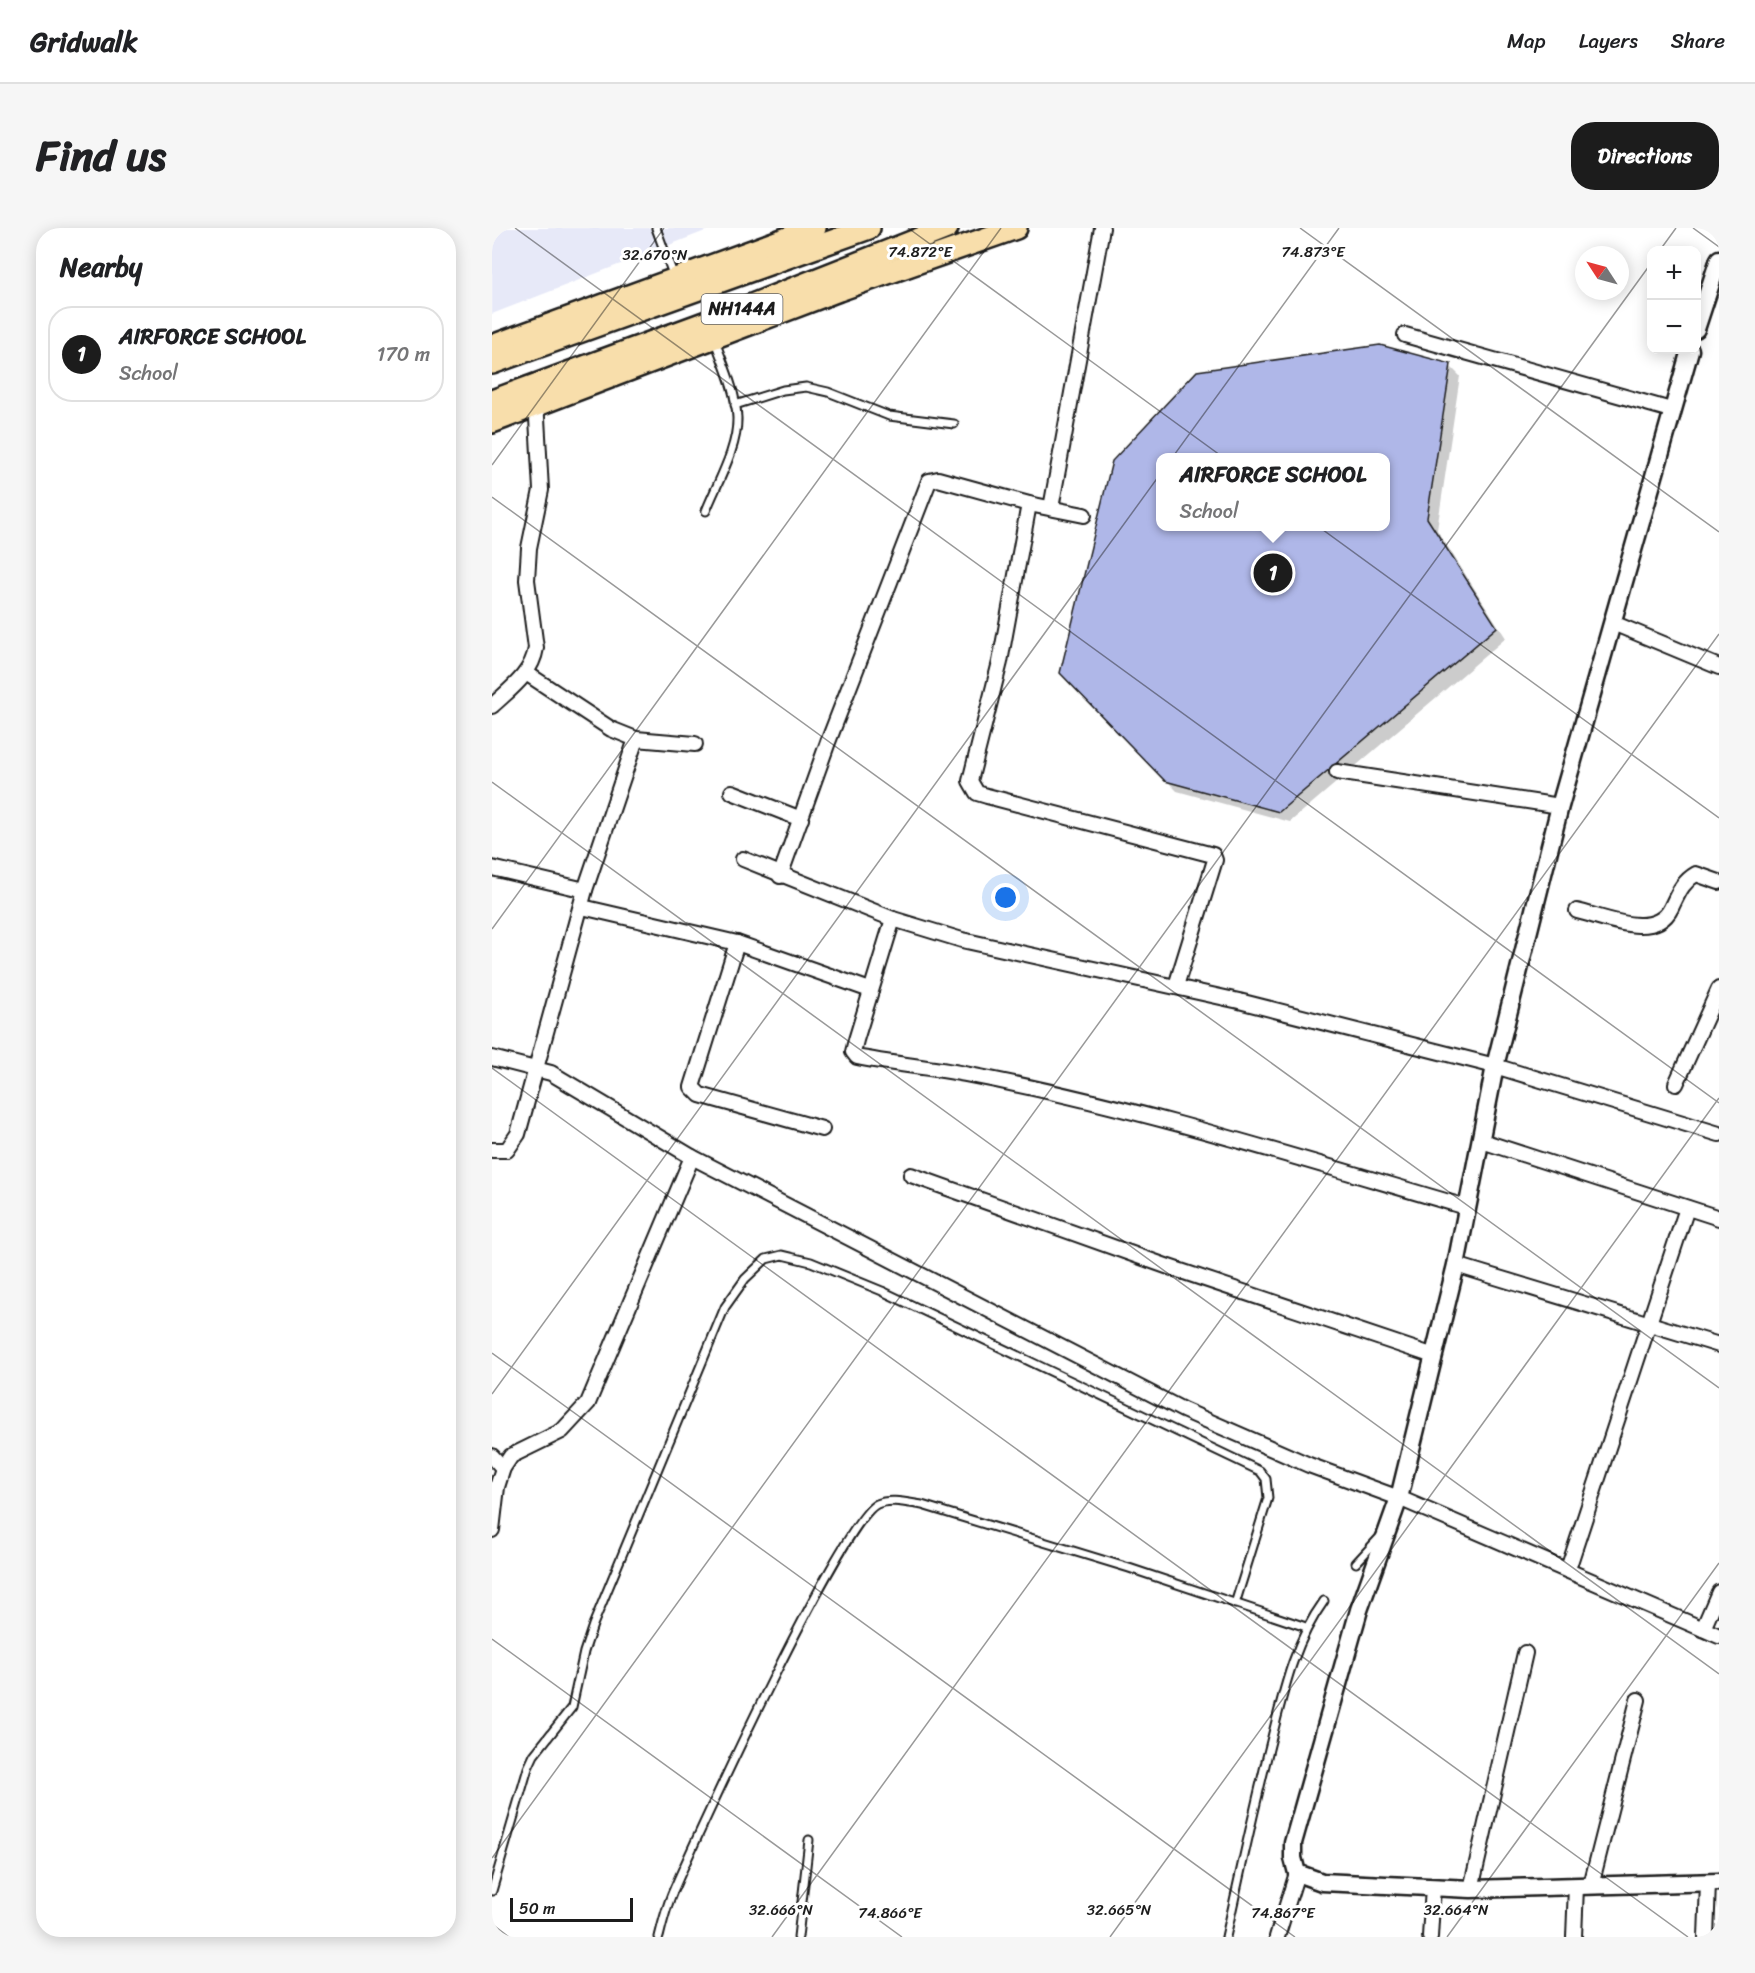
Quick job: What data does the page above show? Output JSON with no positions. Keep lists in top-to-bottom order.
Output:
{
  "streets": {
    "highway": ["NH144A"]
  },
  "scale_bar": "50 m",
  "north": "top left",
  "page": {
    "header": "Gridwalk",
    "nav": ["Map", "Layers", "Share"],
    "title": "Find us",
    "buttons": "Directions",
    "heading": "Nearby",
    "map_buttons": ["+", "−"],
    "list": [
      {
        "mark": "1",
        "name": "AIRFORCE SCHOOL",
        "note": "School",
        "value": "170 m"
      }
    ],
    "popup": ["AIRFORCE SCHOOL", "School"],
    "pins": "1",
    "scale": "50 m"
  },
  "coordinates": [
    "74.872°E",
    "74.873°E",
    "32.670°N",
    "32.666°N",
    "32.665°N",
    "32.664°N",
    "74.866°E",
    "74.867°E"
  ]
}
